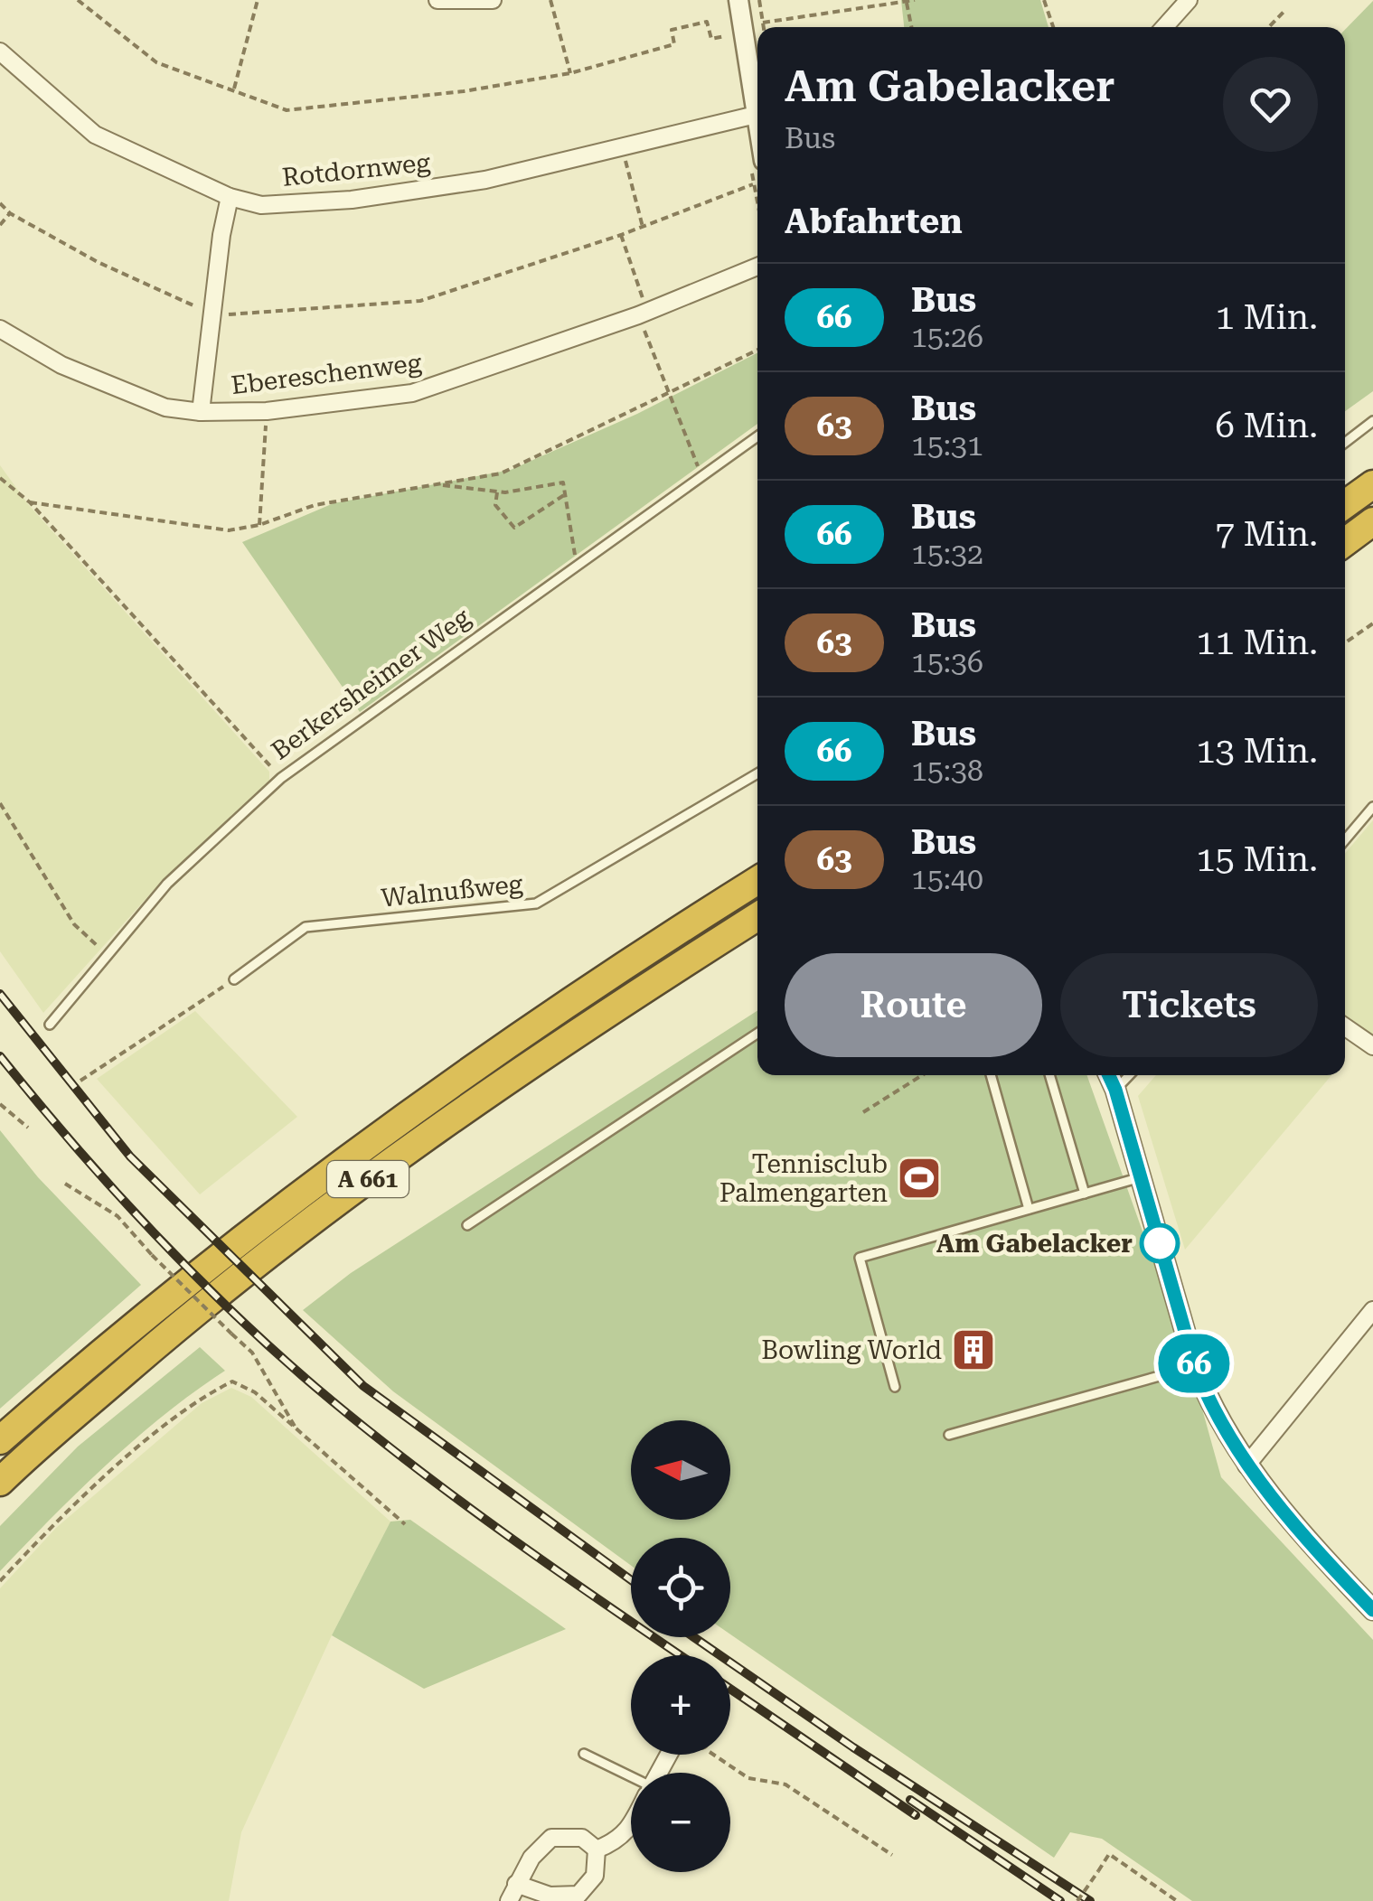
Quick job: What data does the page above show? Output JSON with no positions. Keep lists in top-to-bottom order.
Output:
{
  "streets": {
    "highway": ["A 661"],
    "street": ["Rotdornweg", "Ebereschenweg"],
    "lane": ["Berkersheimer Weg", "Walnußweg"]
  },
  "places": {
    "sports": ["Tennisclub Palmengarten"],
    "other": ["Am Gabelacker"],
    "building": ["Bowling World"]
  },
  "lines": ["bus line 66"],
  "north": "left",
  "page": {
    "on_map": "66",
    "heading": [
      ["Am Gabelacker", "Bus"],
      "Abfahrten"
    ],
    "list": [
      {
        "mark": "66",
        "name": "Bus",
        "note": "15:26",
        "value": "1 Min."
      },
      {
        "mark": "63",
        "name": "Bus",
        "note": "15:31",
        "value": "6 Min."
      },
      {
        "mark": "66",
        "name": "Bus",
        "note": "15:32",
        "value": "7 Min."
      },
      {
        "mark": "63",
        "name": "Bus",
        "note": "15:36",
        "value": "11 Min."
      },
      {
        "mark": "66",
        "name": "Bus",
        "note": "15:38",
        "value": "13 Min."
      },
      {
        "mark": "63",
        "name": "Bus",
        "note": "15:40",
        "value": "15 Min."
      }
    ],
    "buttons": ["Route", "Tickets"],
    "map_buttons": ["+", "−"]
  }
}
